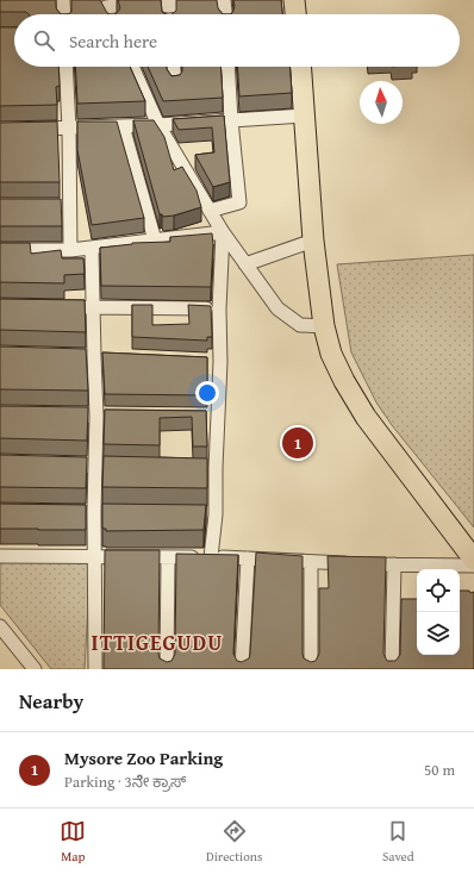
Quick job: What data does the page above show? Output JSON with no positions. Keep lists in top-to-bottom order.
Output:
{
  "districts": ["ITTIGEGUDU"],
  "north": "top",
  "page": {
    "search": "Search here",
    "pins": "1",
    "heading": "Nearby",
    "list": [
      {
        "mark": "1",
        "name": "Mysore Zoo Parking",
        "note": "Parking · 3ನೆೇ ಕ್ರಾಸ್",
        "value": "50 m"
      }
    ],
    "nav": ["Map", "Directions", "Saved"]
  }
}
